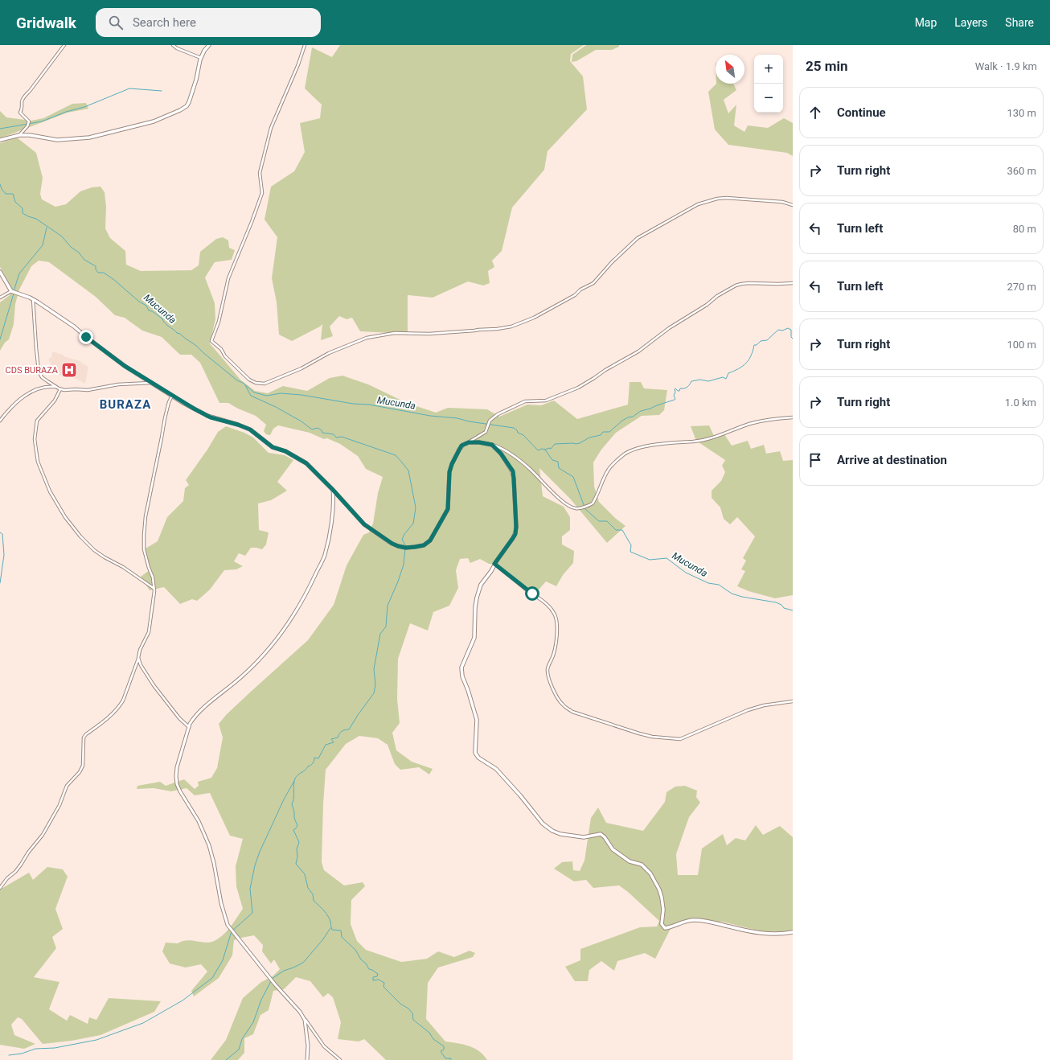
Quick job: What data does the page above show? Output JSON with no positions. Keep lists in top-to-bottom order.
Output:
{
  "districts": ["BURAZA"],
  "water": ["Mucunda"],
  "places": {
    "hospital": ["CDS BURAZA"]
  },
  "north": "top left",
  "page": {
    "header": "Gridwalk",
    "search": "Search here",
    "nav": ["Map", "Layers", "Share"],
    "heading": ["25 min", "Walk · 1.9 km"],
    "map_buttons": ["+", "−"],
    "list": [
      ["Continue", "130 m"],
      ["Turn right", "360 m"],
      ["Turn left", "80 m"],
      ["Turn left", "270 m"],
      ["Turn right", "100 m"],
      ["Turn right", "1.0 km"],
      "Arrive at destination"
    ]
  }
}
